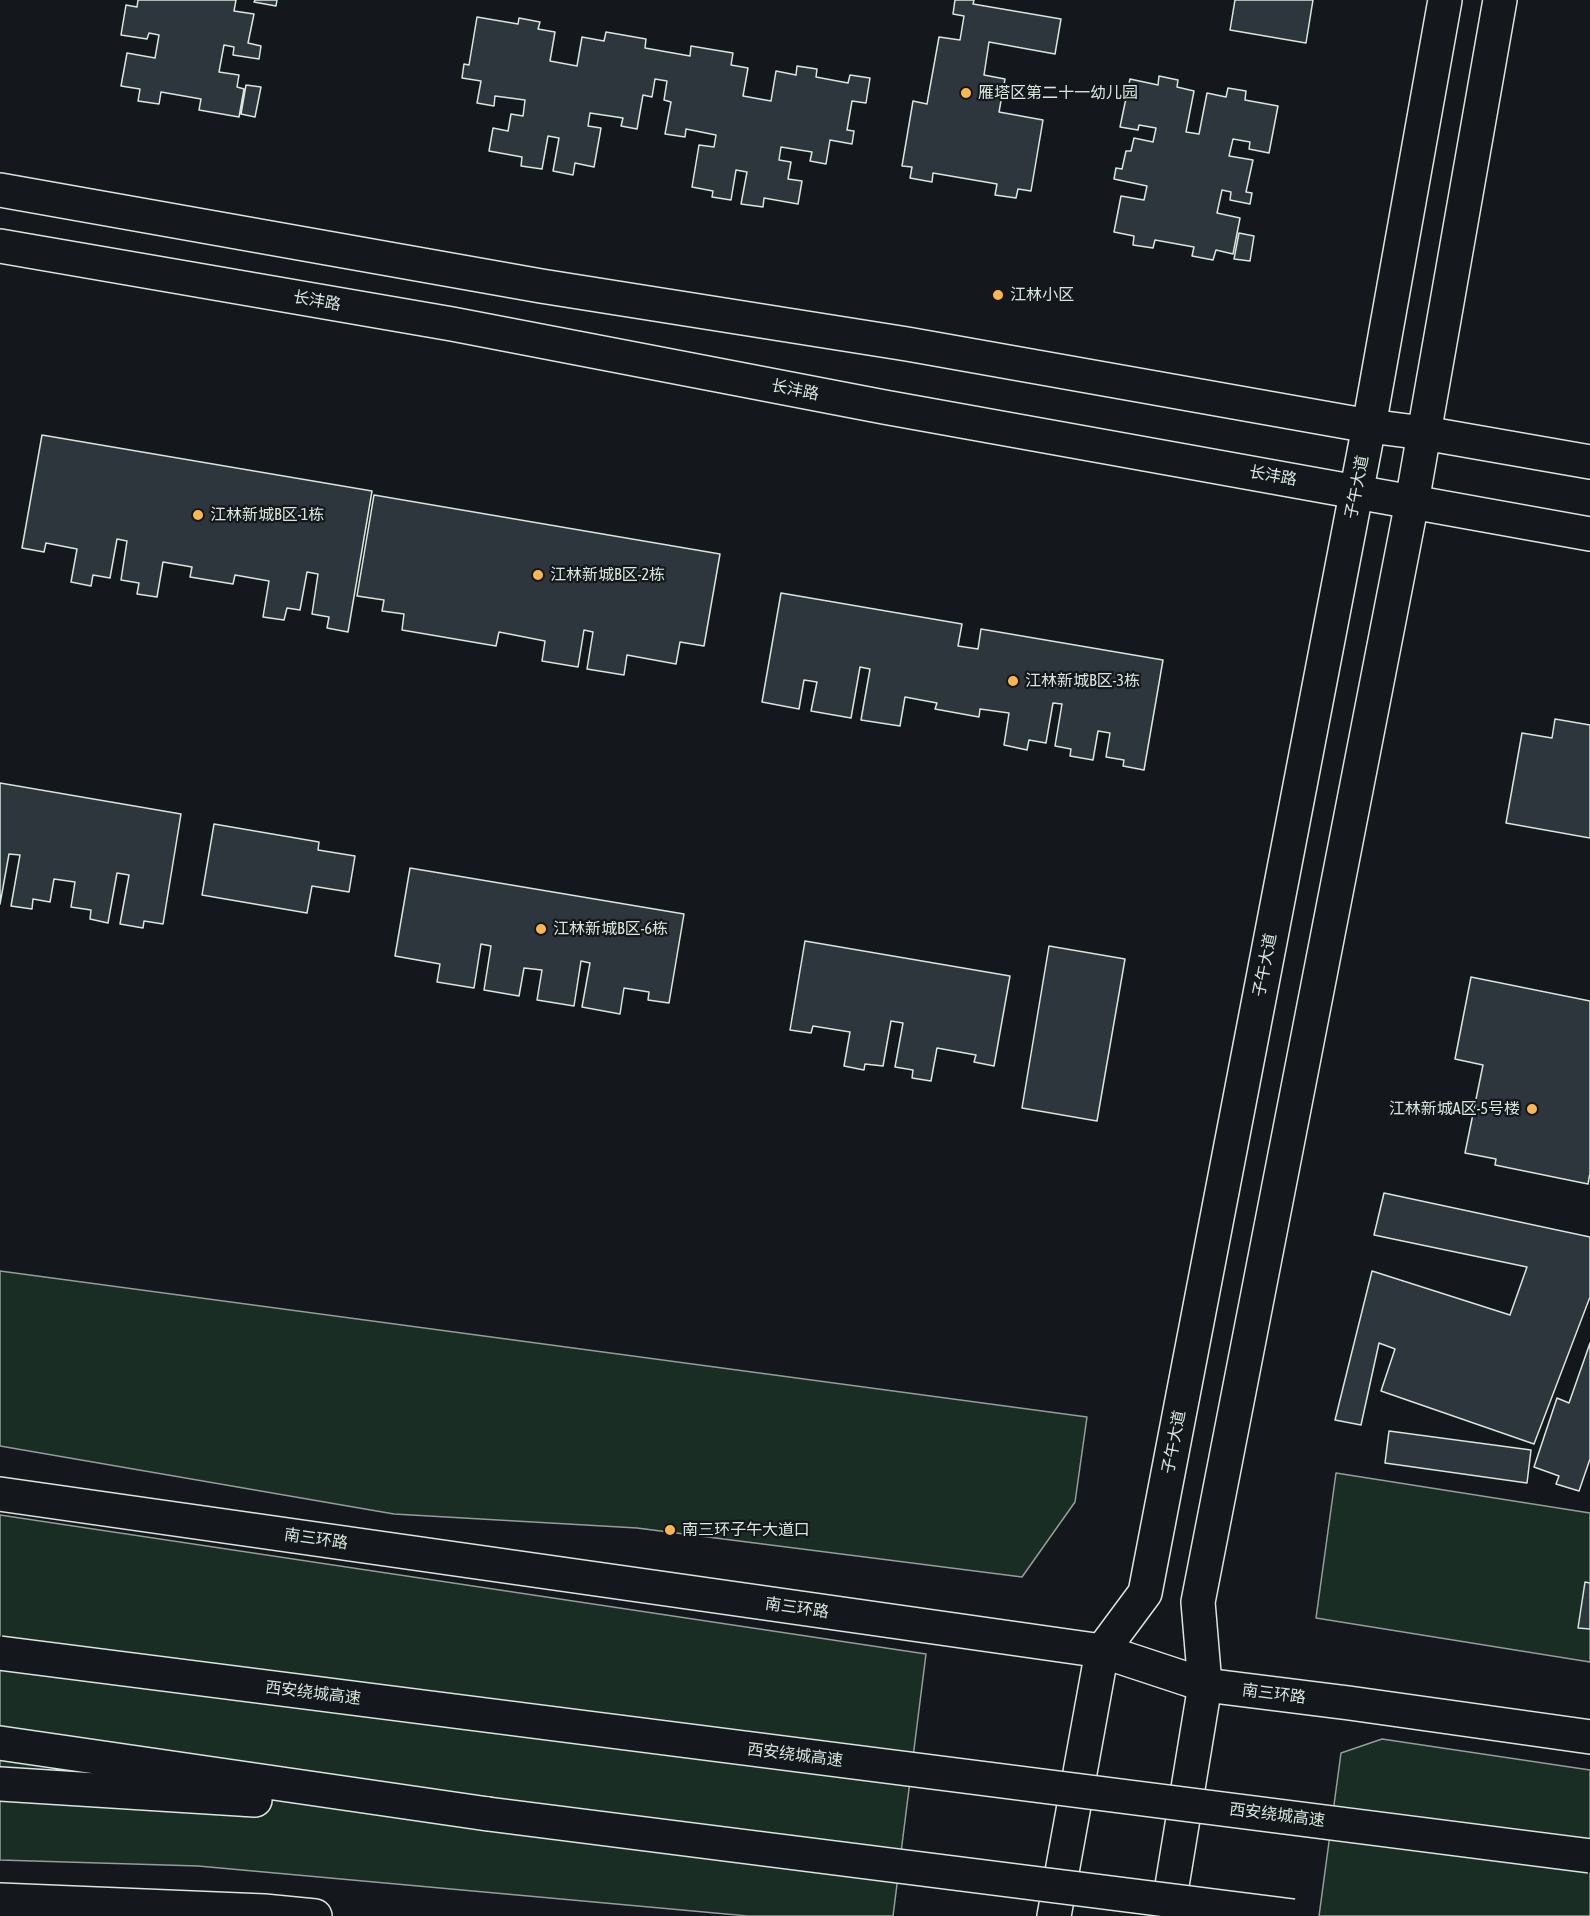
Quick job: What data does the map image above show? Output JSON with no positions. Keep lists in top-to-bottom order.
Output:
{
  "streets": {
    "main road": [
      "长沣路",
      "子午大道",
      "南三环路",
      "西安绕城高速"
    ]
  },
  "crossings": [
    ["长沣路", "子午大道"],
    ["子午大道", "南三环路"]
  ],
  "places": [
    "雁塔区第二十一幼儿园",
    "江林小区",
    "江林新城B区-1栋",
    "江林新城B区-2栋",
    "江林新城B区-3栋",
    "江林新城B区-6栋",
    "江林新城A区-5号楼",
    "南三环子午大道口"
  ]
}
